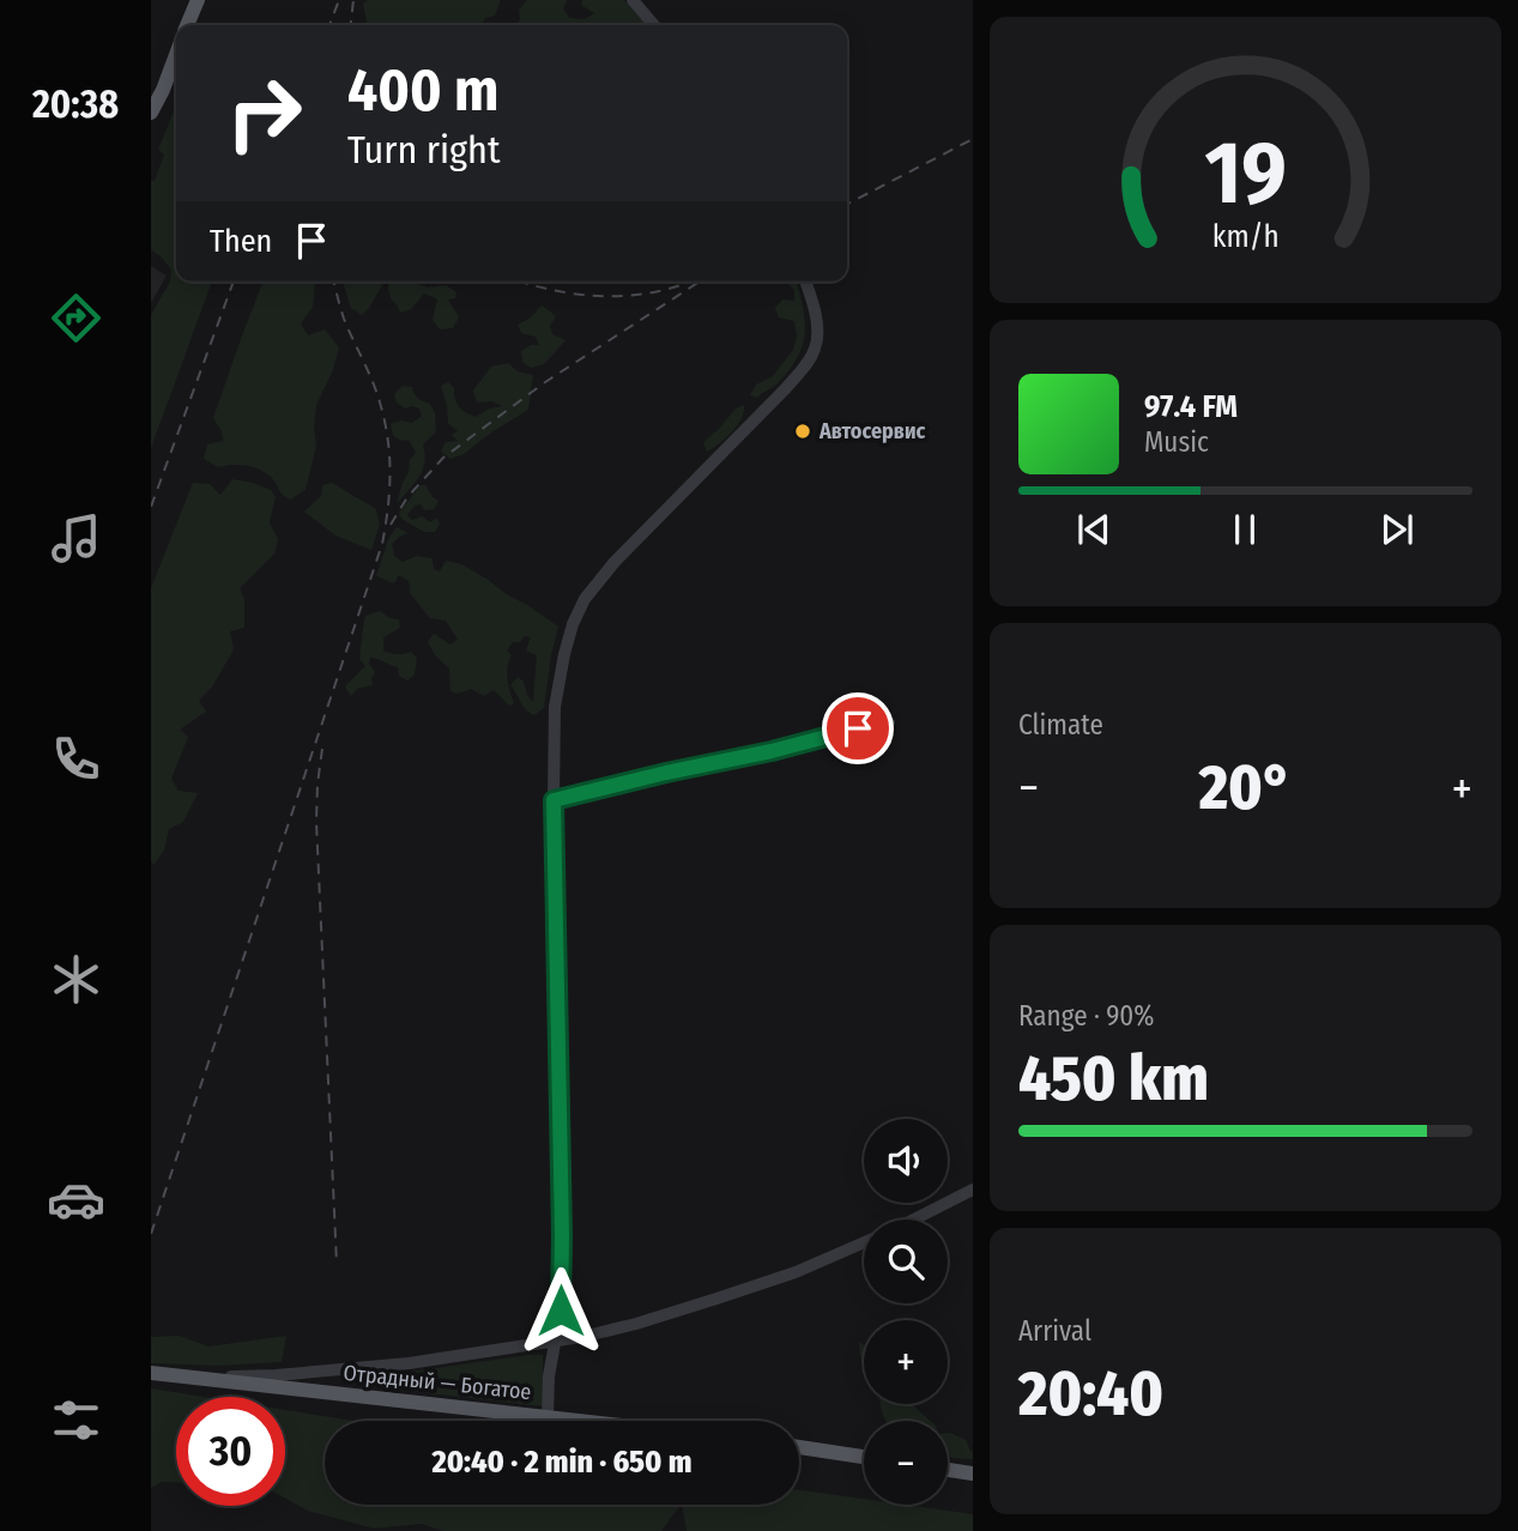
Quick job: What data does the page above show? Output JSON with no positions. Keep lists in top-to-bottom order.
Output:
{
  "streets": {
    "main road": ["Отрадный — Богатое"]
  },
  "places": ["Автосервис"],
  "page": {
    "tabs": "20:38",
    "turn": ["400 m", "Turn right"],
    "then": "Then",
    "song": ["97.4 FM", "Music"],
    "tile": [
      "Climate",
      ["Range · 90%", "450 km"],
      ["Arrival", "20:40"]
    ],
    "heat": ["−", "20°", "+"],
    "map_buttons": ["+", "−"],
    "limit": "30",
    "trip": "20:40 · 2 min · 650 m",
    "gauge": ["19", "km/h"]
  }
}
